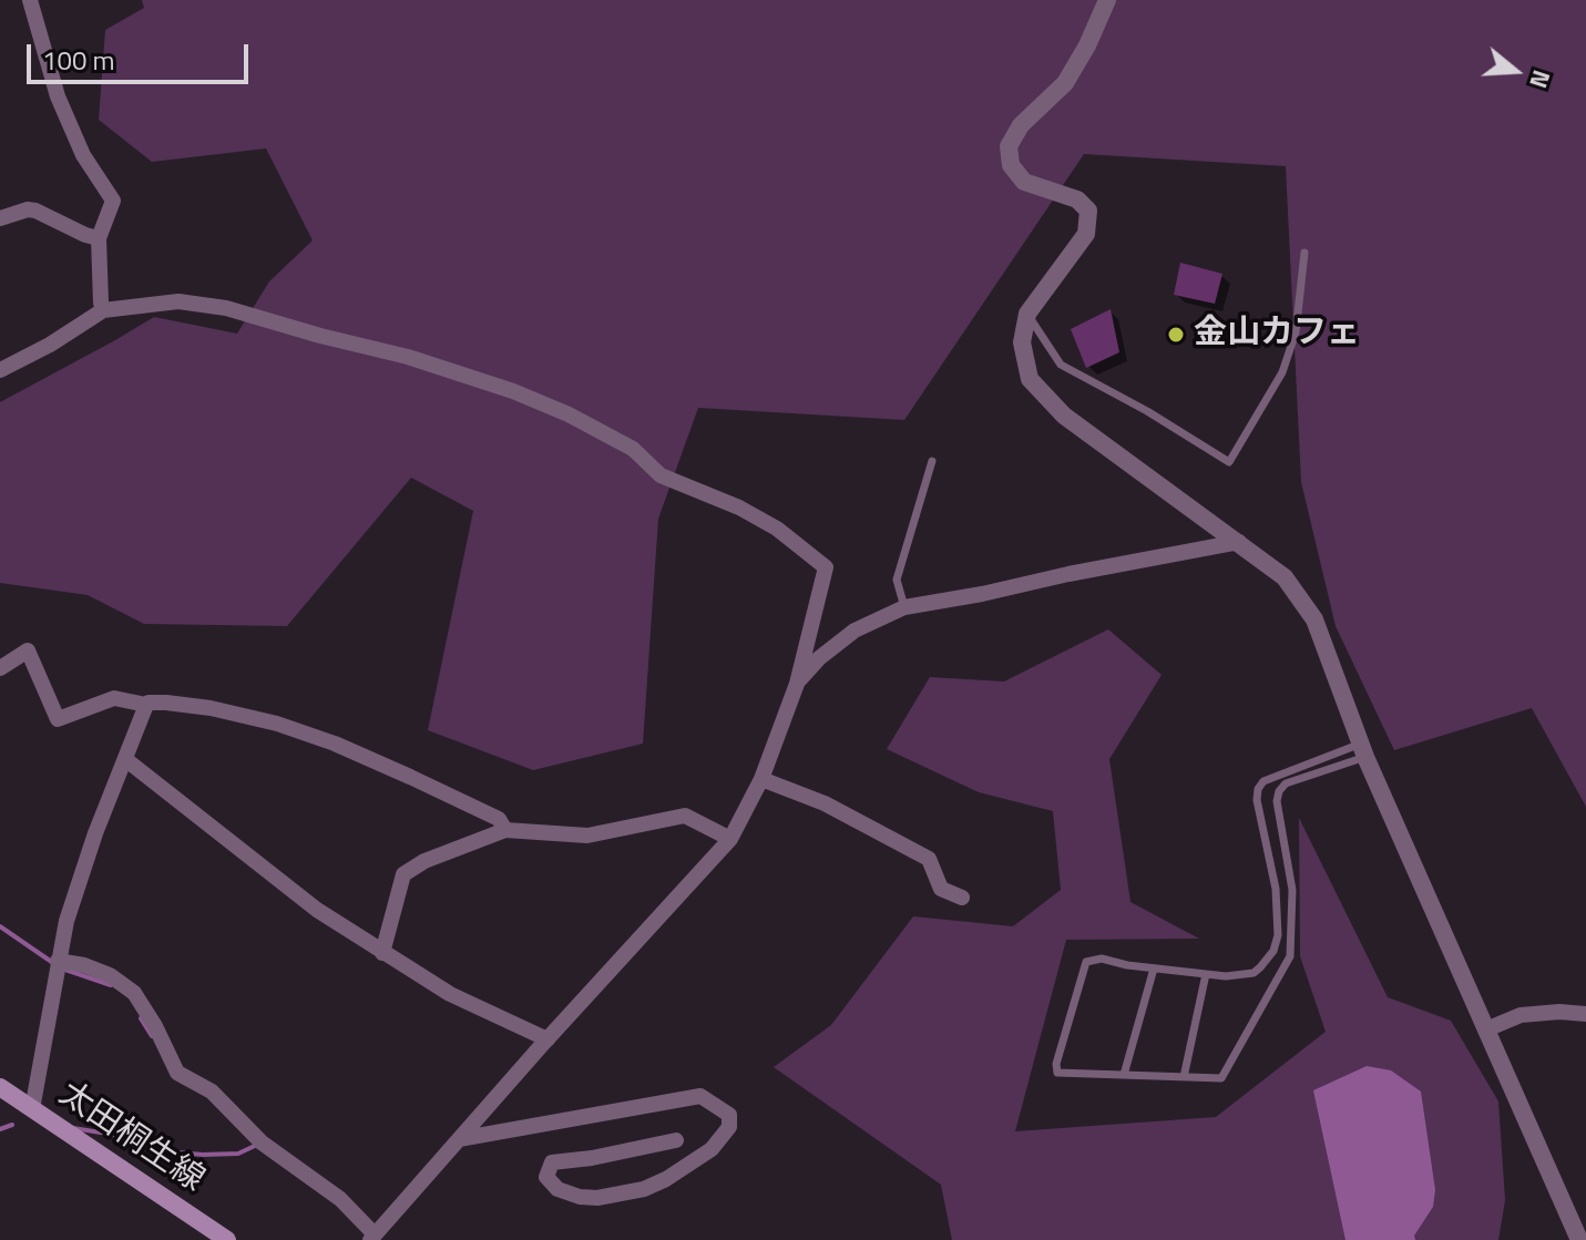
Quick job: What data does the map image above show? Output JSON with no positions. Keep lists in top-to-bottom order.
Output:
{
  "streets": {
    "main road": ["太田桐生線"]
  },
  "places": ["金山カフェ"],
  "scale_bar": "100 m",
  "north": "right"
}
